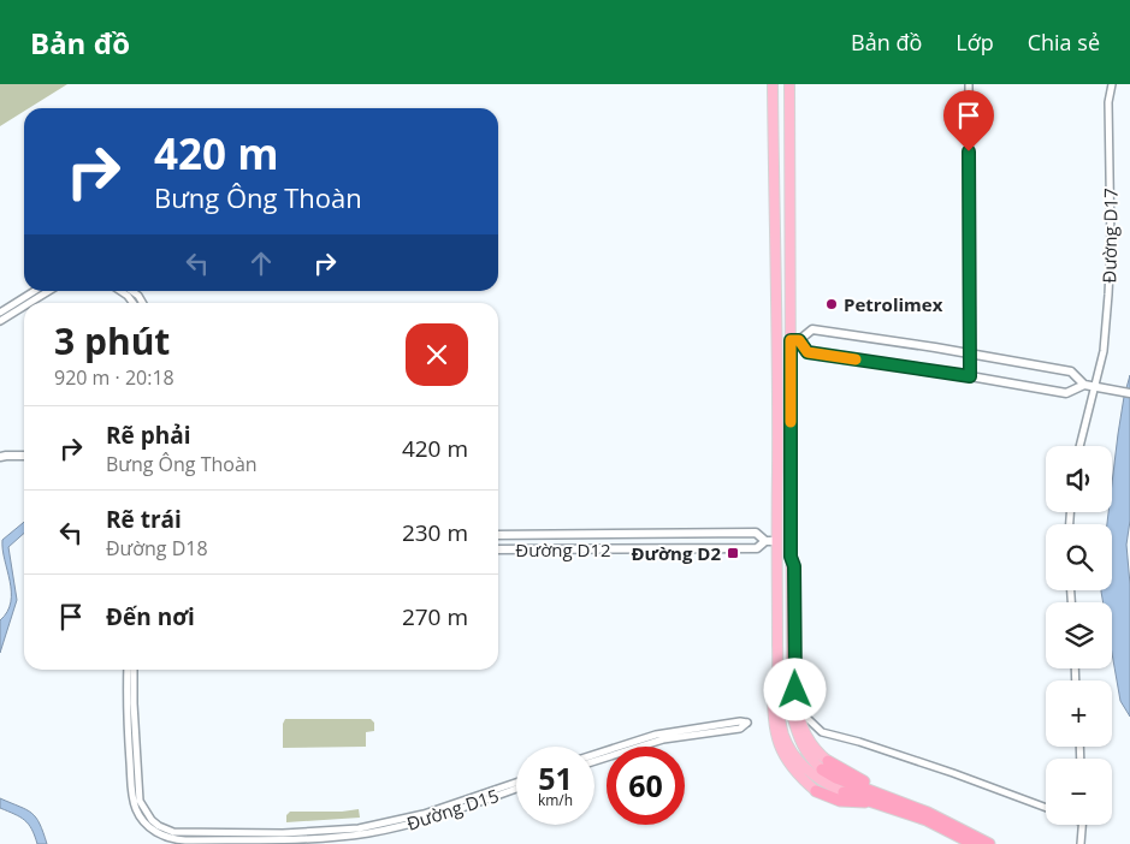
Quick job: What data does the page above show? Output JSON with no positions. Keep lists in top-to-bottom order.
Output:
{
  "streets": {
    "street": ["Đường D17", "Đường D12", "Đường D15"]
  },
  "places": {
    "other": ["Petrolimex"],
    "transit": ["Đường D2"]
  },
  "page": {
    "header": "Bản đồ",
    "nav": ["Bản đồ", "Lớp", "Chia sẻ"],
    "turn": ["420 m", "Bưng Ông Thoàn"],
    "heading": ["3 phút", "920 m · 20:18"],
    "list": [
      {
        "name": "Rẽ phải",
        "note": "Bưng Ông Thoàn",
        "value": "420 m"
      },
      {
        "name": "Rẽ trái",
        "note": "Đường D18",
        "value": "230 m"
      },
      {
        "name": "Đến nơi",
        "value": "270 m"
      }
    ],
    "map_buttons": ["+", "−"],
    "speed": "51 km/h",
    "limit": "60"
  }
}
